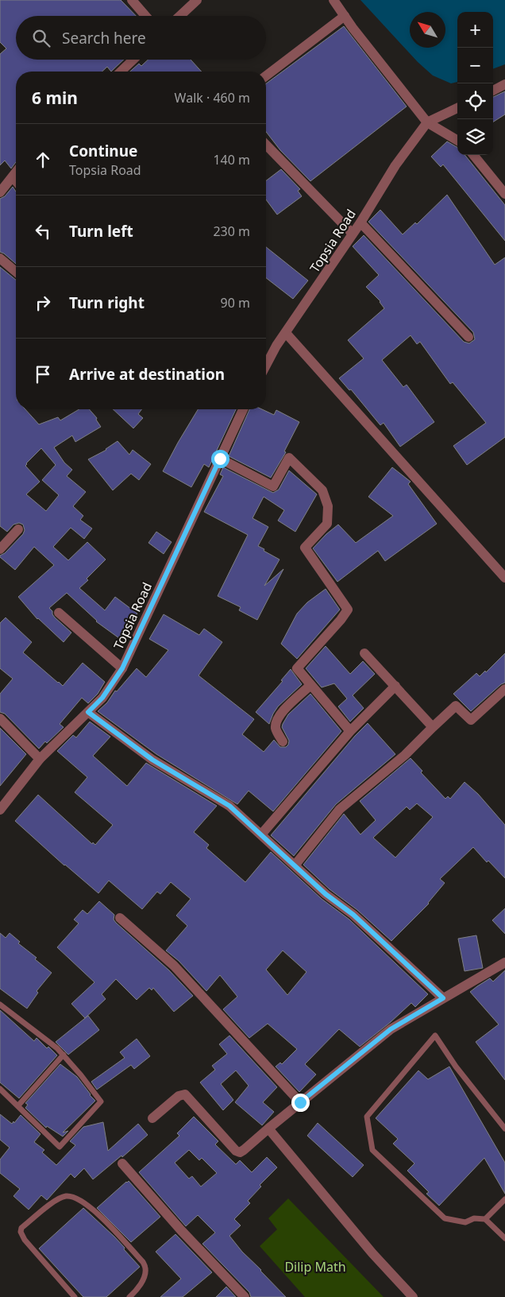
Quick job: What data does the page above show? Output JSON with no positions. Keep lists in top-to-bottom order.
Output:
{
  "streets": {
    "street": ["Topsia Road"]
  },
  "parks": ["Dilip Math"],
  "north": "top left",
  "page": {
    "map_buttons": ["+", "−"],
    "search": "Search here",
    "heading": ["6 min", "Walk · 460 m"],
    "list": [
      ["Continue", "Topsia Road", "140 m"],
      ["Turn left", "230 m"],
      ["Turn right", "90 m"],
      "Arrive at destination"
    ]
  }
}
